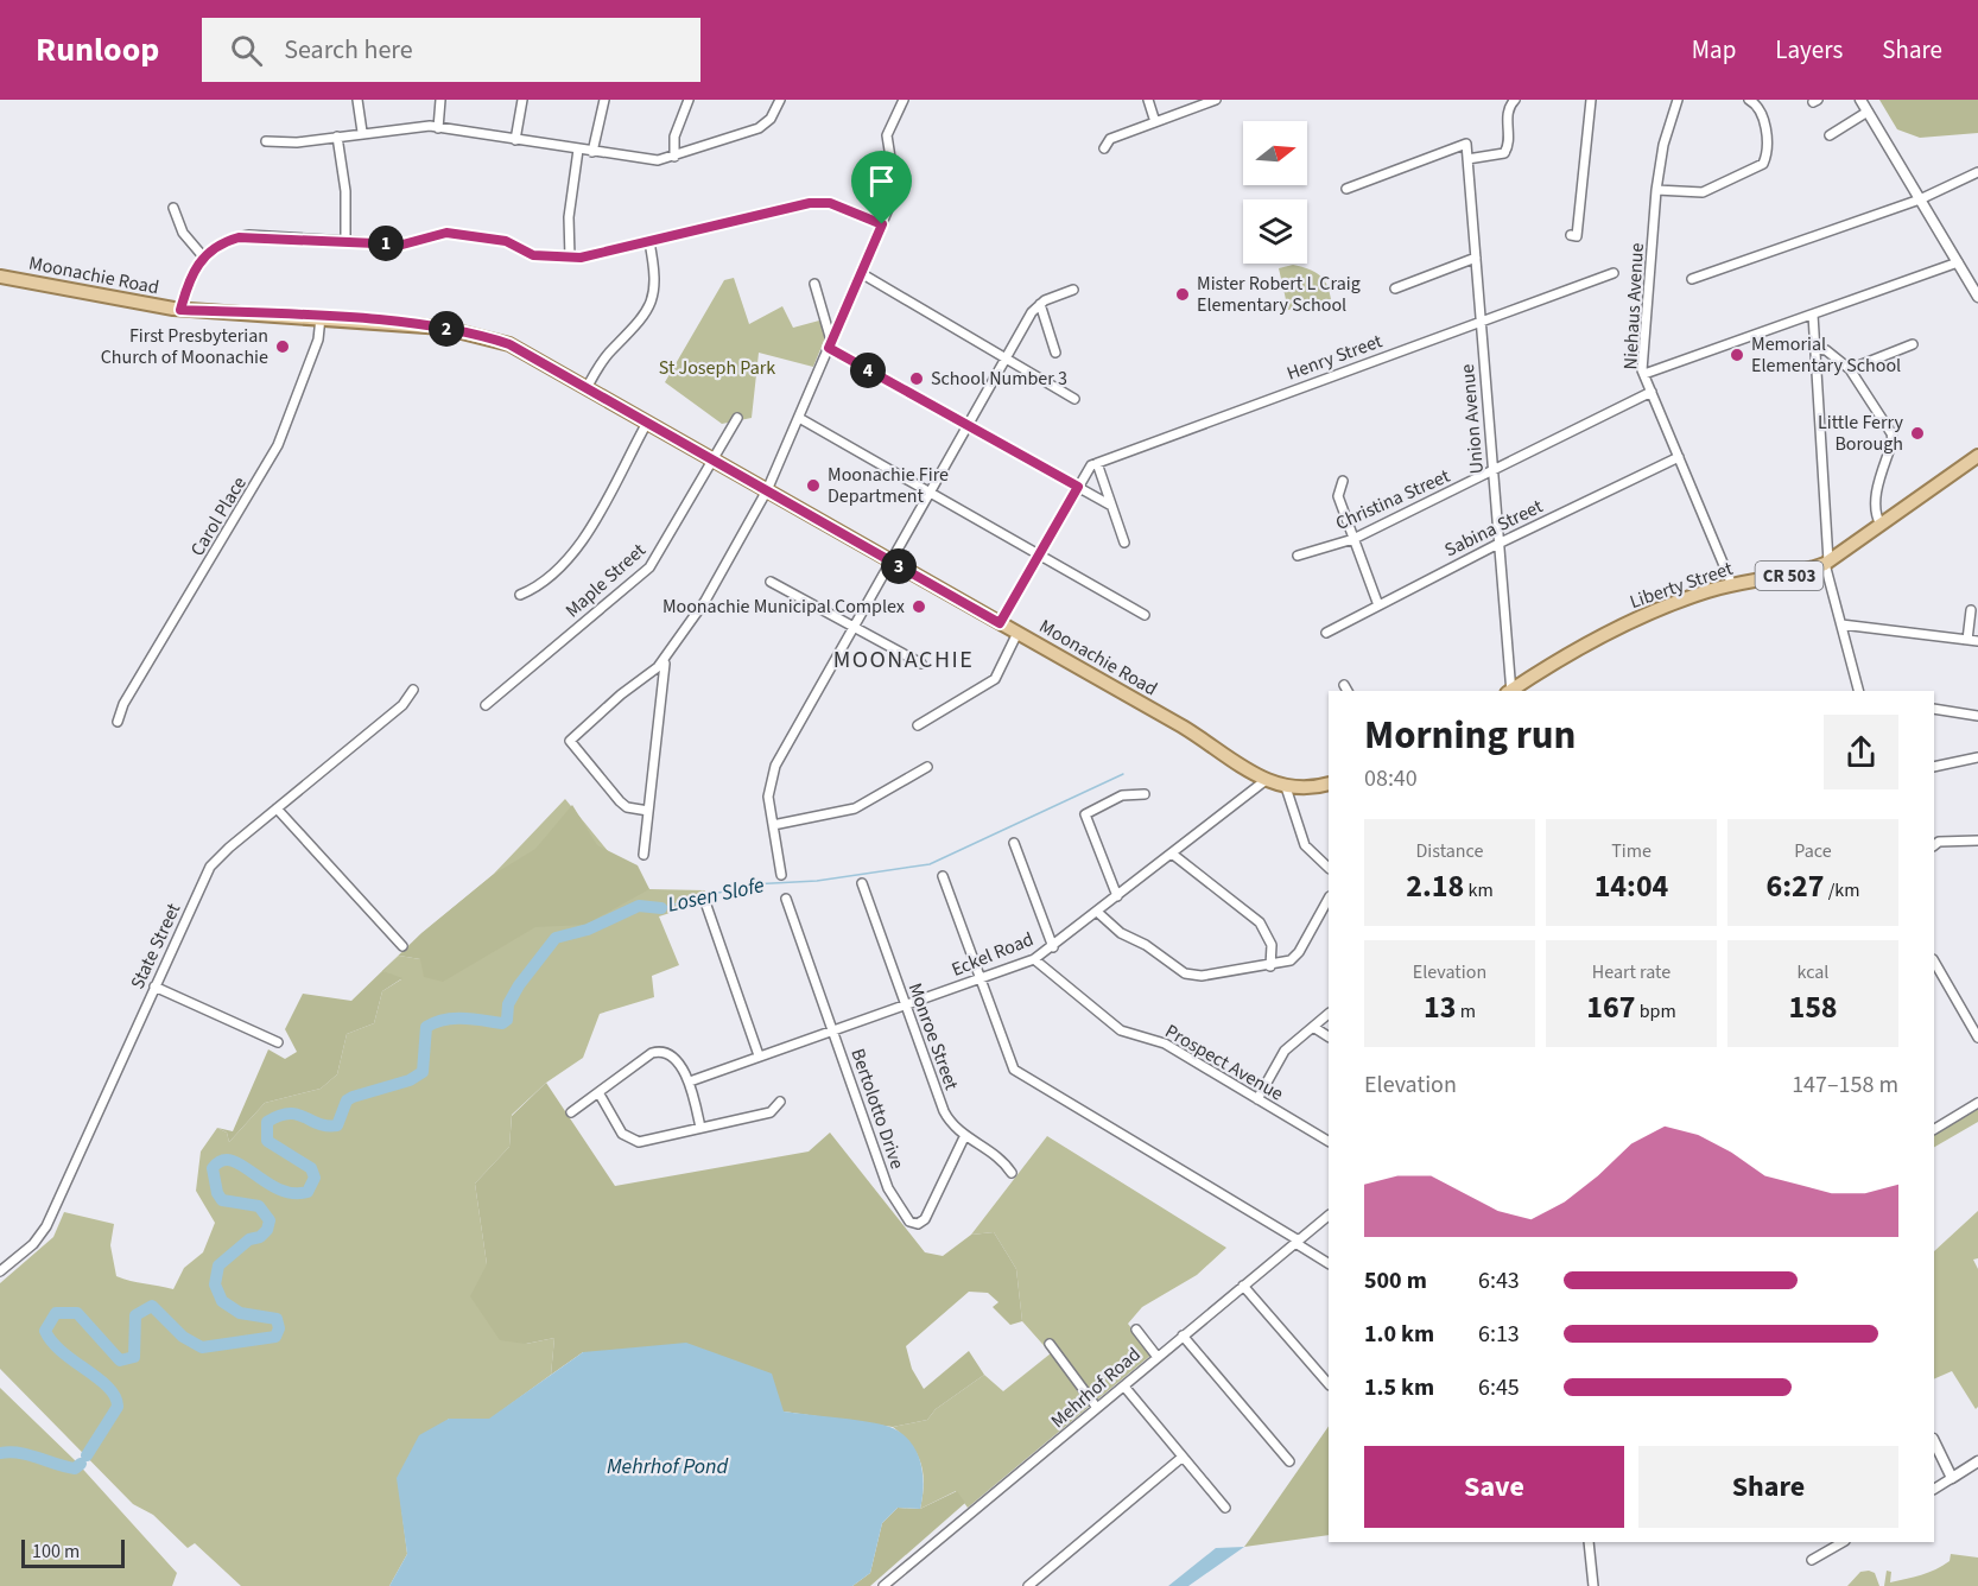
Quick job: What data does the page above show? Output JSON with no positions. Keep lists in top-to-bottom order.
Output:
{
  "streets": {
    "main road": ["Moonachie Road", "CR 503", "Liberty Street"],
    "street": [
      "Niehaus Avenue",
      "Henry Street",
      "Union Avenue",
      "Christina Street",
      "Carol Place",
      "Sabina Street",
      "Maple Street",
      "State Street",
      "Eckel Road",
      "Monroe Street",
      "Prospect Avenue",
      "Bertolotto Drive",
      "Mehrhof Road"
    ]
  },
  "crossings": [
    ["Moonachie Road", "Carol Place"],
    ["Moonachie Road", "Maple Street"],
    ["Moonachie Road", "Eckel Road"],
    ["Niehaus Avenue", "Christina Street"],
    ["Niehaus Avenue", "Sabina Street"],
    ["Niehaus Avenue", "Liberty Street"],
    ["Henry Street", "Union Avenue"],
    ["Union Avenue", "Christina Street"],
    ["Union Avenue", "Sabina Street"],
    ["Eckel Road", "Monroe Street"],
    ["Eckel Road", "Prospect Avenue"],
    ["Eckel Road", "Bertolotto Drive"],
    ["Monroe Street", "Bertolotto Drive"]
  ],
  "districts": ["MOONACHIE"],
  "water": ["Losen Slofe", "Mehrhof Pond"],
  "parks": ["St Joseph Park"],
  "places": [
    "Mister Robert L Craig Elementary School",
    "First Presbyterian Church of Moonachie",
    "Memorial Elementary School",
    "School Number 3",
    "Little Ferry Borough",
    "Moonachie Fire Department",
    "Moonachie Municipal Complex"
  ],
  "scale_bar": "100 m",
  "north": "right",
  "page": {
    "header": "Runloop",
    "search": "Search here",
    "nav": ["Map", "Layers", "Share"],
    "pins": [
      "1",
      "2",
      "4",
      "3"
    ],
    "heading": ["Morning run", "08:40"],
    "stats": [
      ["Distance", "2.18 km"],
      ["Time", "14:04"],
      ["Pace", "6:27 /km"],
      ["Elevation", "13 m"],
      ["Heart rate", "167 bpm"],
      ["kcal", "158"]
    ],
    "chart": ["Elevation", "147–158 m"],
    "list": [
      {
        "name": "500 m",
        "note": "6:43"
      },
      {
        "name": "1.0 km",
        "note": "6:13"
      },
      {
        "name": "1.5 km",
        "note": "6:45"
      }
    ],
    "buttons": ["Save", "Share"],
    "scale": "100 m"
  }
}
